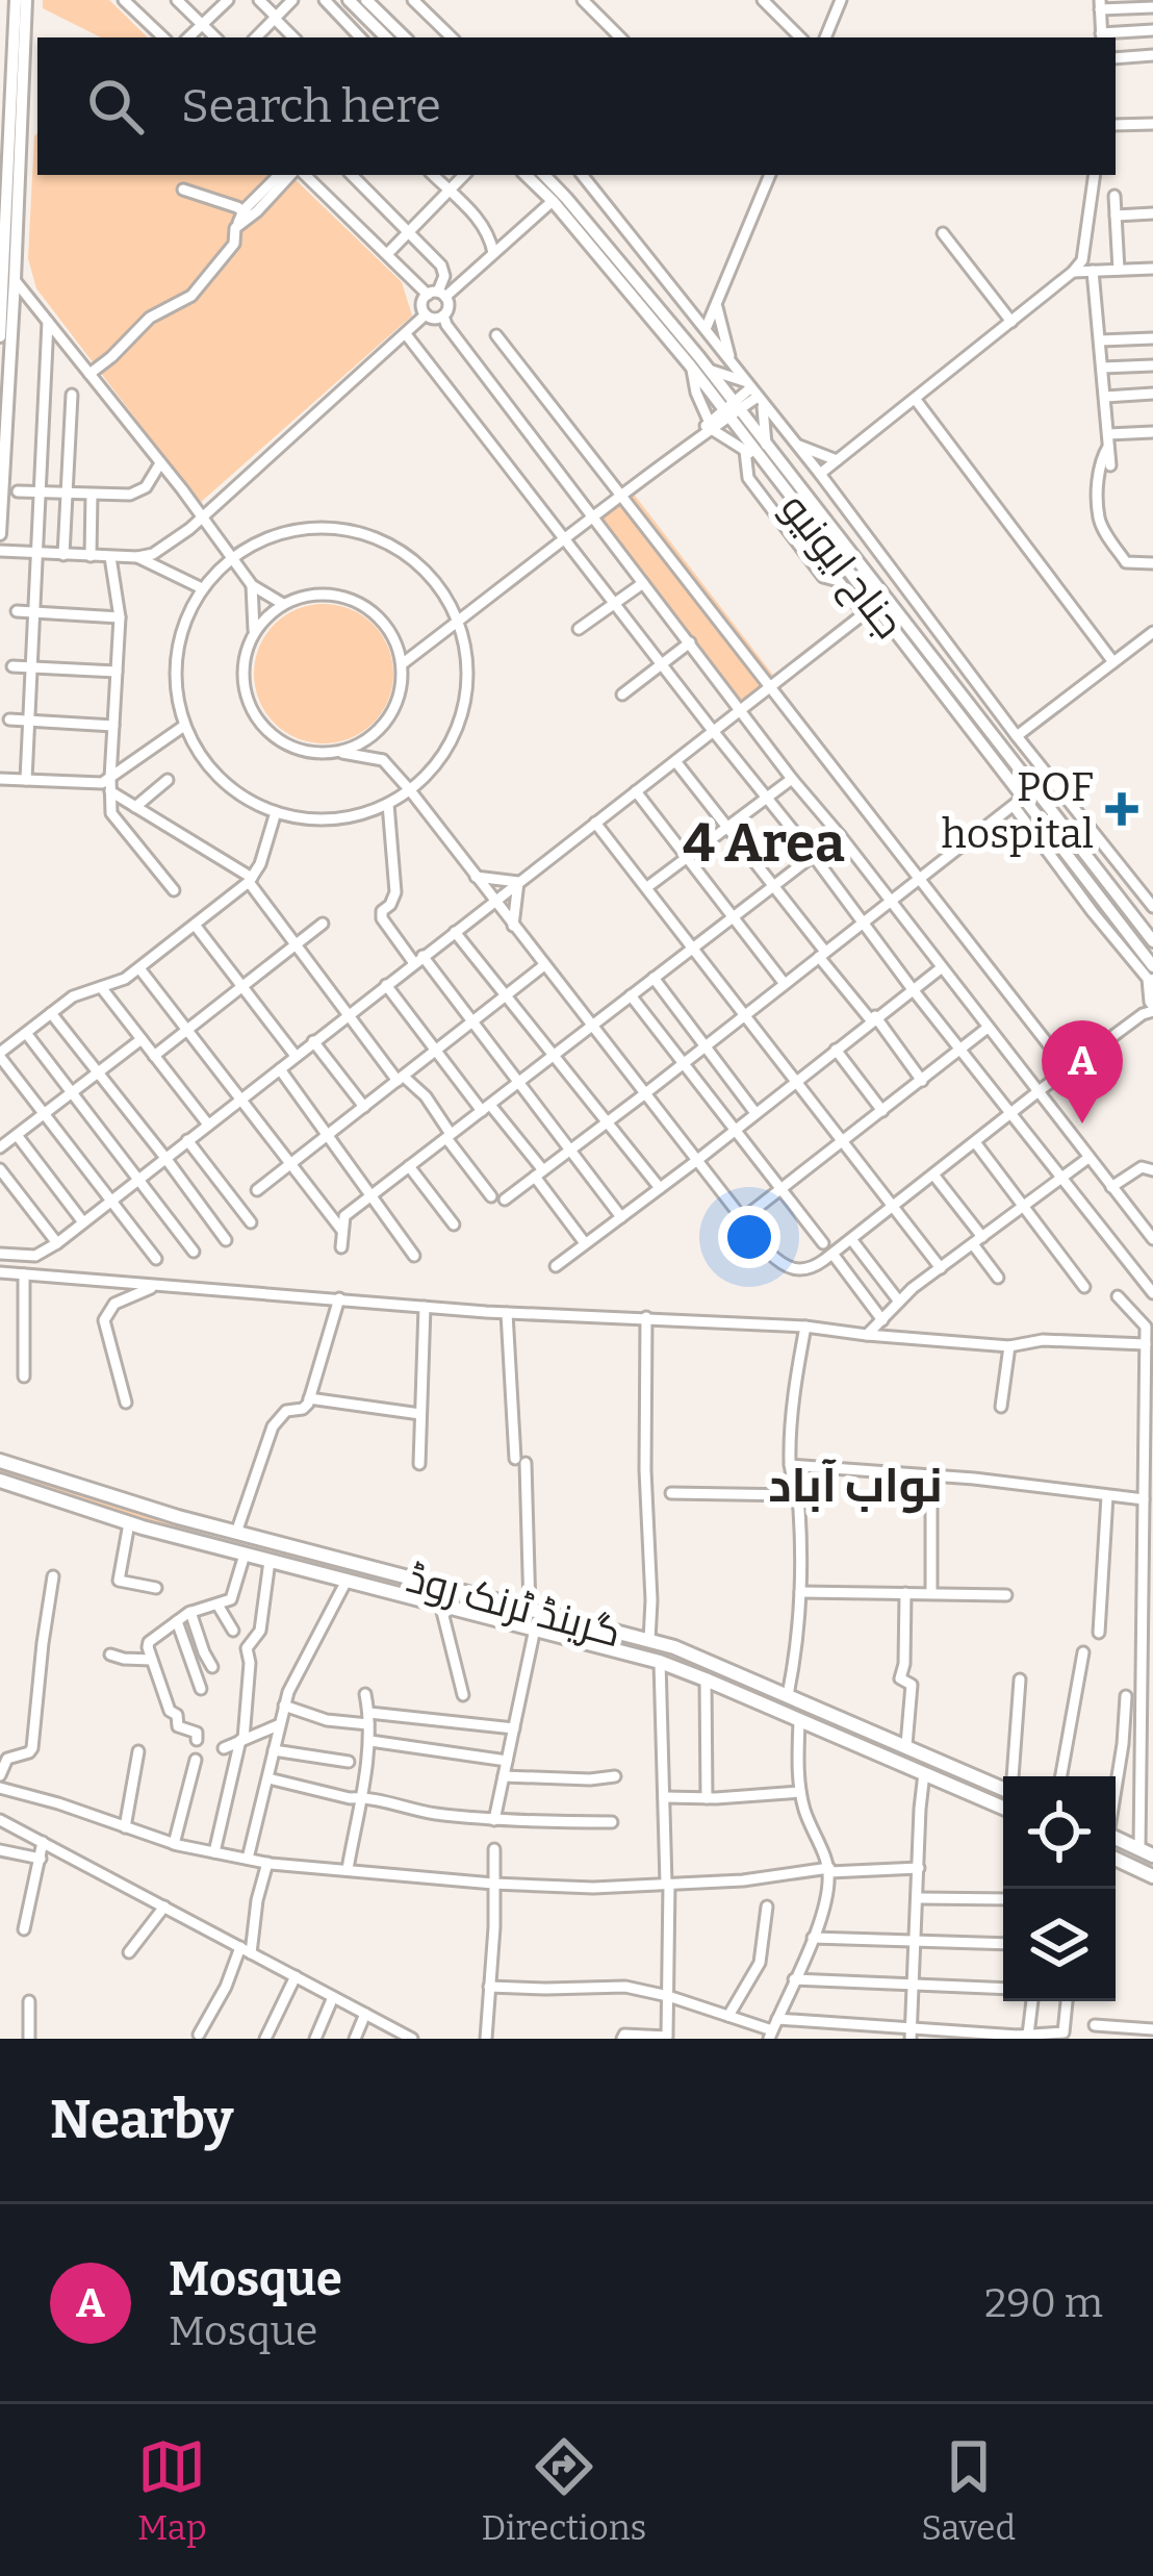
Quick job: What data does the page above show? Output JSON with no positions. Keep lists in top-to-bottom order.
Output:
{
  "streets": {
    "highway": ["گرینڈ ٹرنک روڈ"],
    "main road": ["جناح ایونیو"]
  },
  "districts": ["4 Area", "نواب آباد"],
  "places": {
    "health": ["POF hospital"]
  },
  "page": {
    "search": "Search here",
    "pins": "A",
    "heading": "Nearby",
    "list": [
      {
        "mark": "A",
        "name": "Mosque",
        "note": "Mosque",
        "value": "290 m"
      }
    ],
    "nav": ["Map", "Directions", "Saved"]
  }
}
